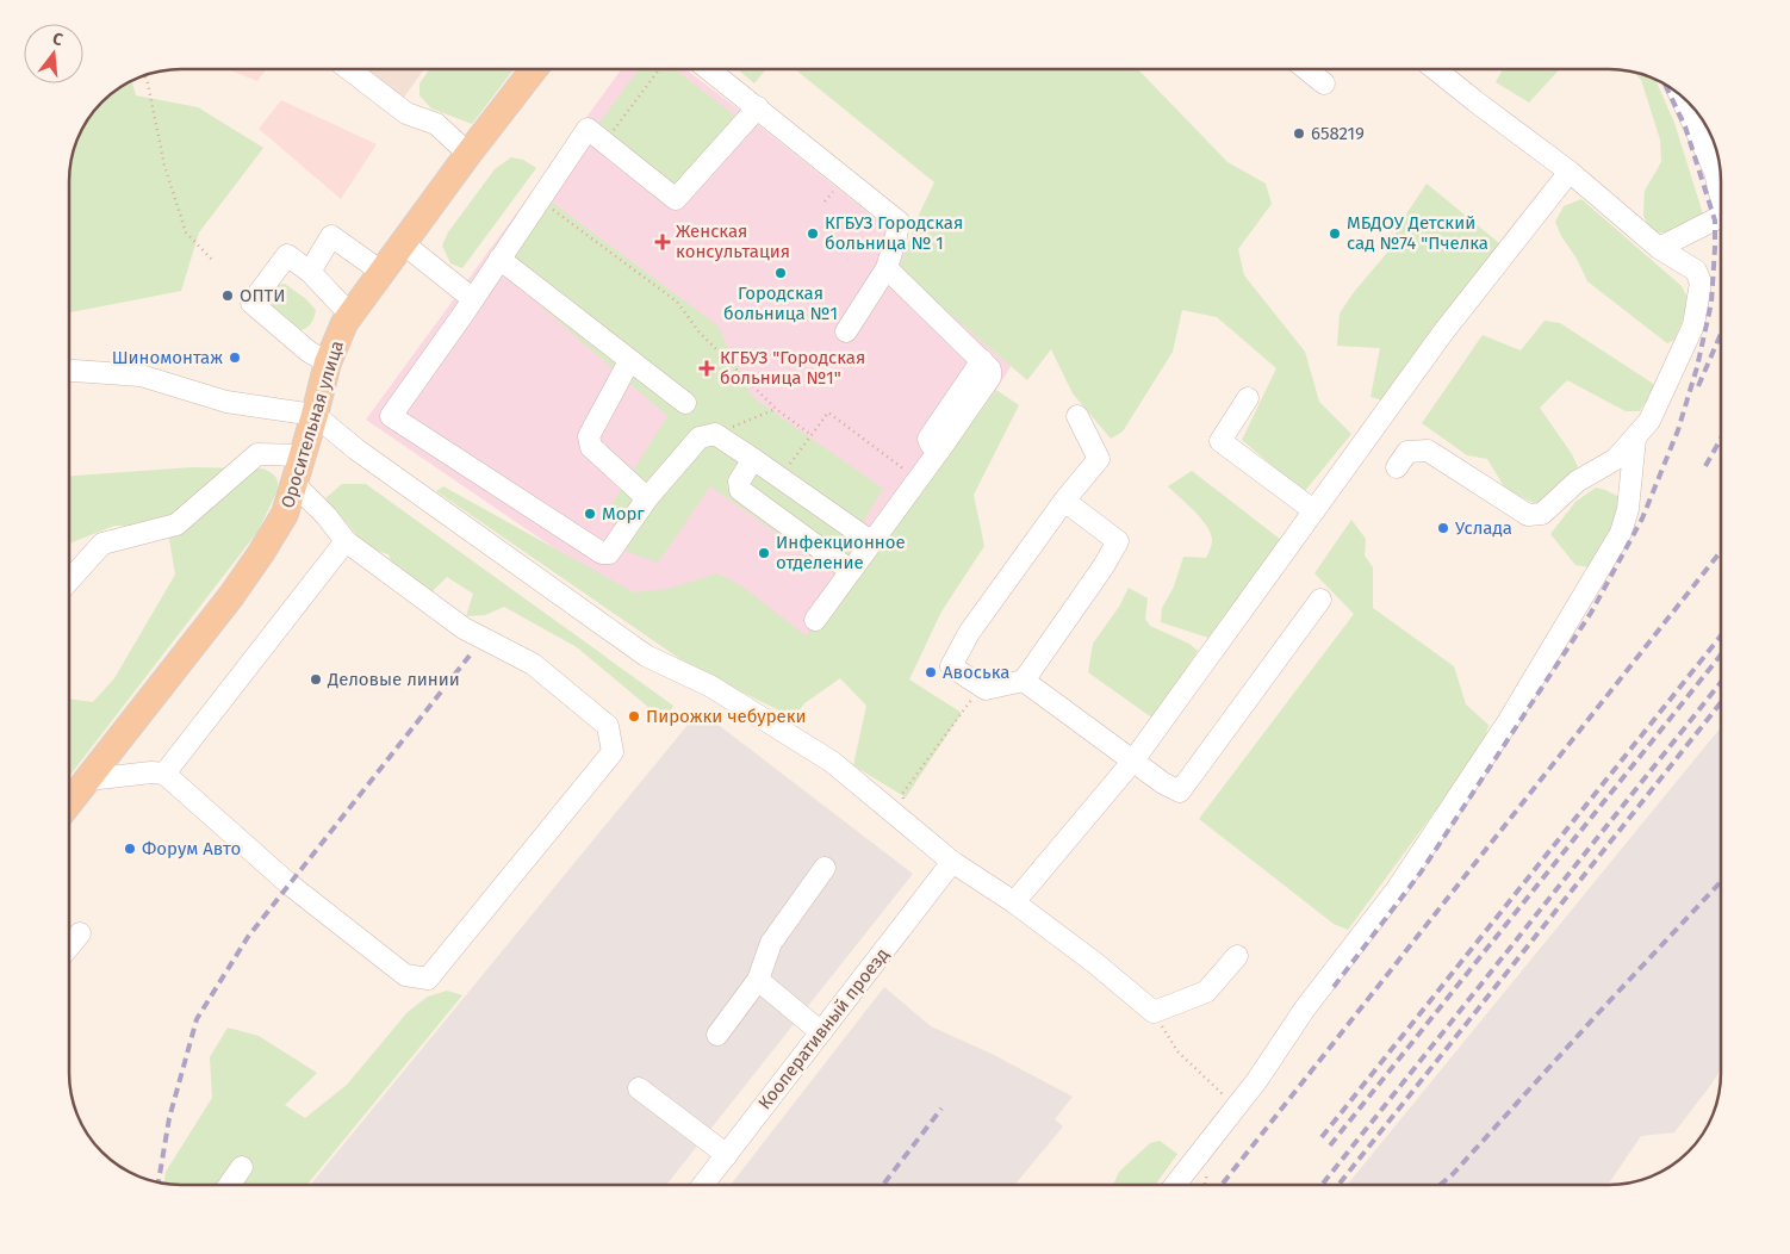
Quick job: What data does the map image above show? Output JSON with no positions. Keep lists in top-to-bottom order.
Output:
{
  "streets": {
    "main road": ["Оросительная улица"],
    "street": ["Кооперативный проезд"]
  },
  "places": {
    "other": [
      "658219",
      "КГБУЗ Городская больница № 1",
      "МБДОУ Детский сад №74 \"Пчелка",
      "Городская больница №1",
      "ОПТИ",
      "Шиномонтаж",
      "Морг",
      "Услада",
      "Инфекционное отделение",
      "Авоська",
      "Деловые линии",
      "Пирожки чебуреки",
      "Форум Авто"
    ],
    "health": ["Женская консультация", "КГБУЗ \"Городская больница №1\""]
  },
  "north": "top"
}
